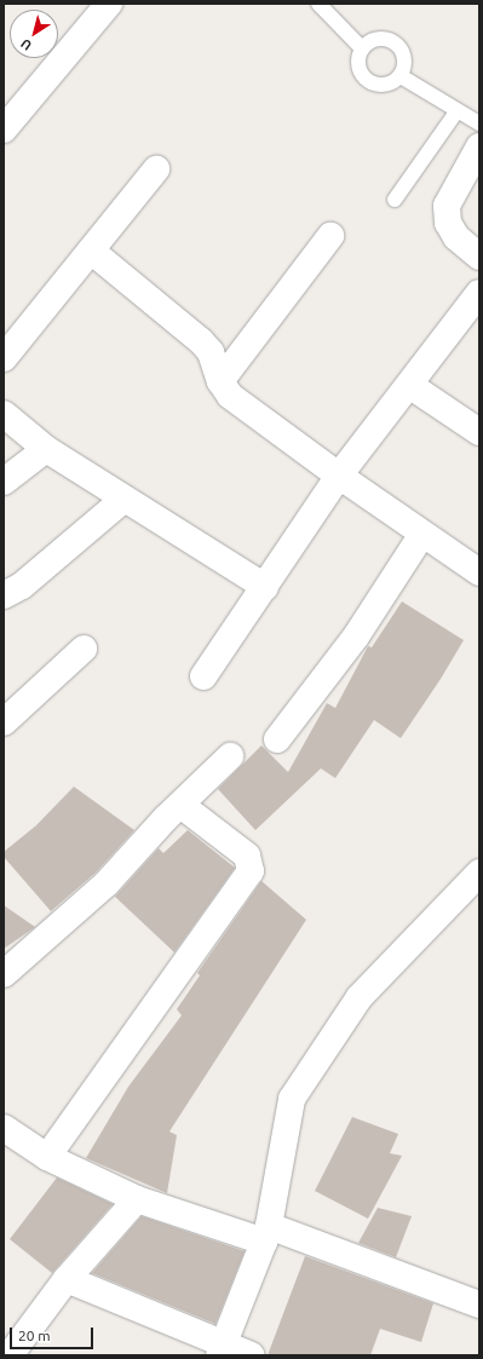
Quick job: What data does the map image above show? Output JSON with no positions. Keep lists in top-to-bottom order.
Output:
{
  "scale_bar": "20 m",
  "north": "bottom left"
}
